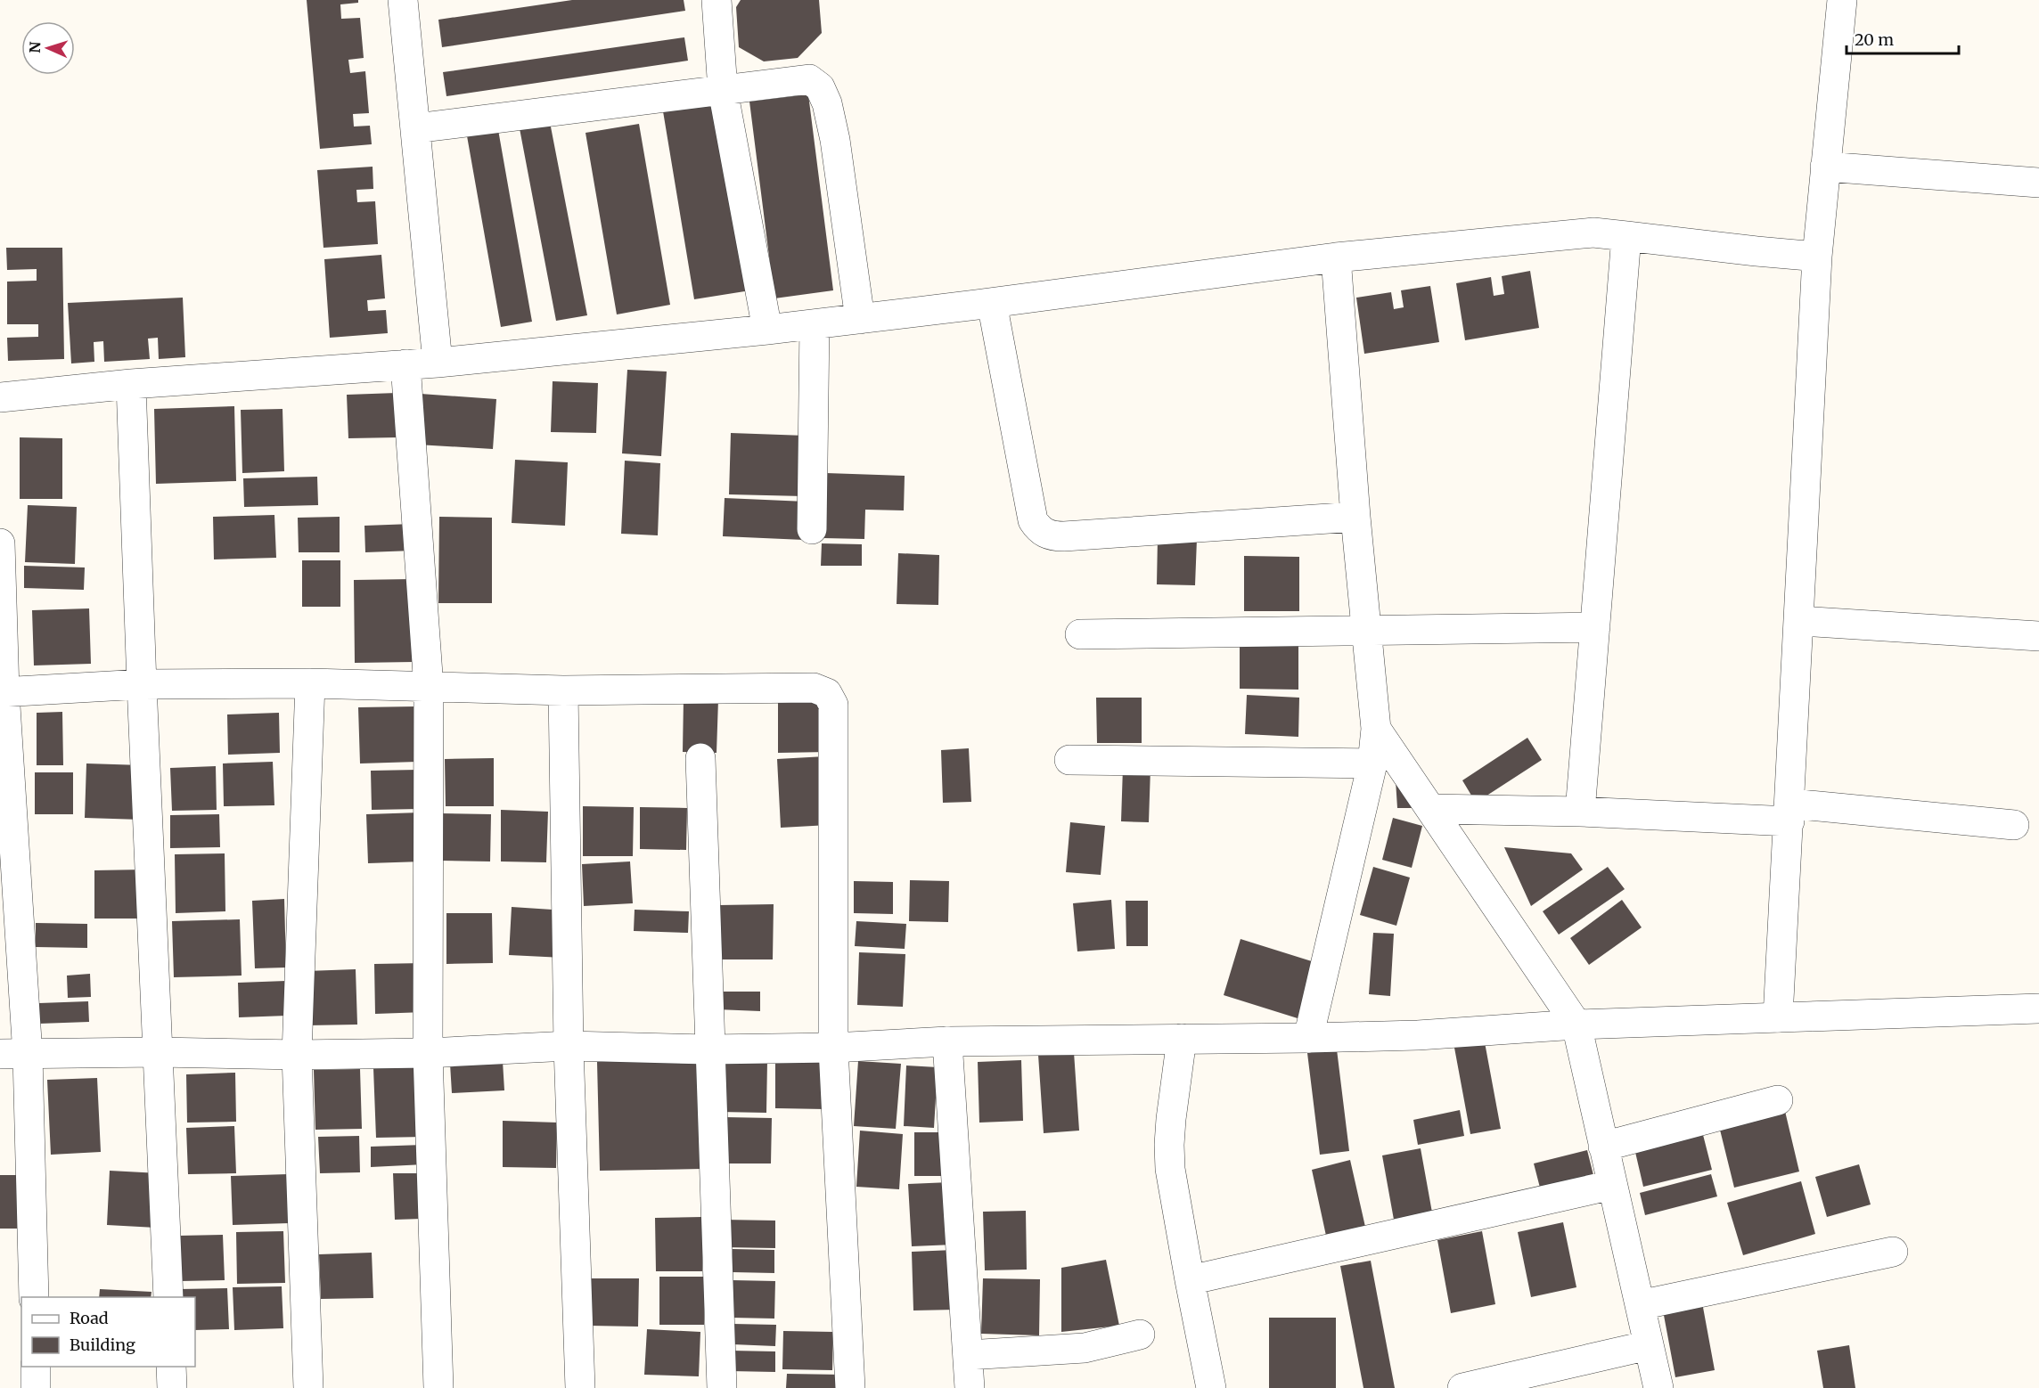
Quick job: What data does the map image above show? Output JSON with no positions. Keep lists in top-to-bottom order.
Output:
{
  "legend": ["Road", "Building"],
  "scale_bar": "20 m",
  "north": "left"
}
